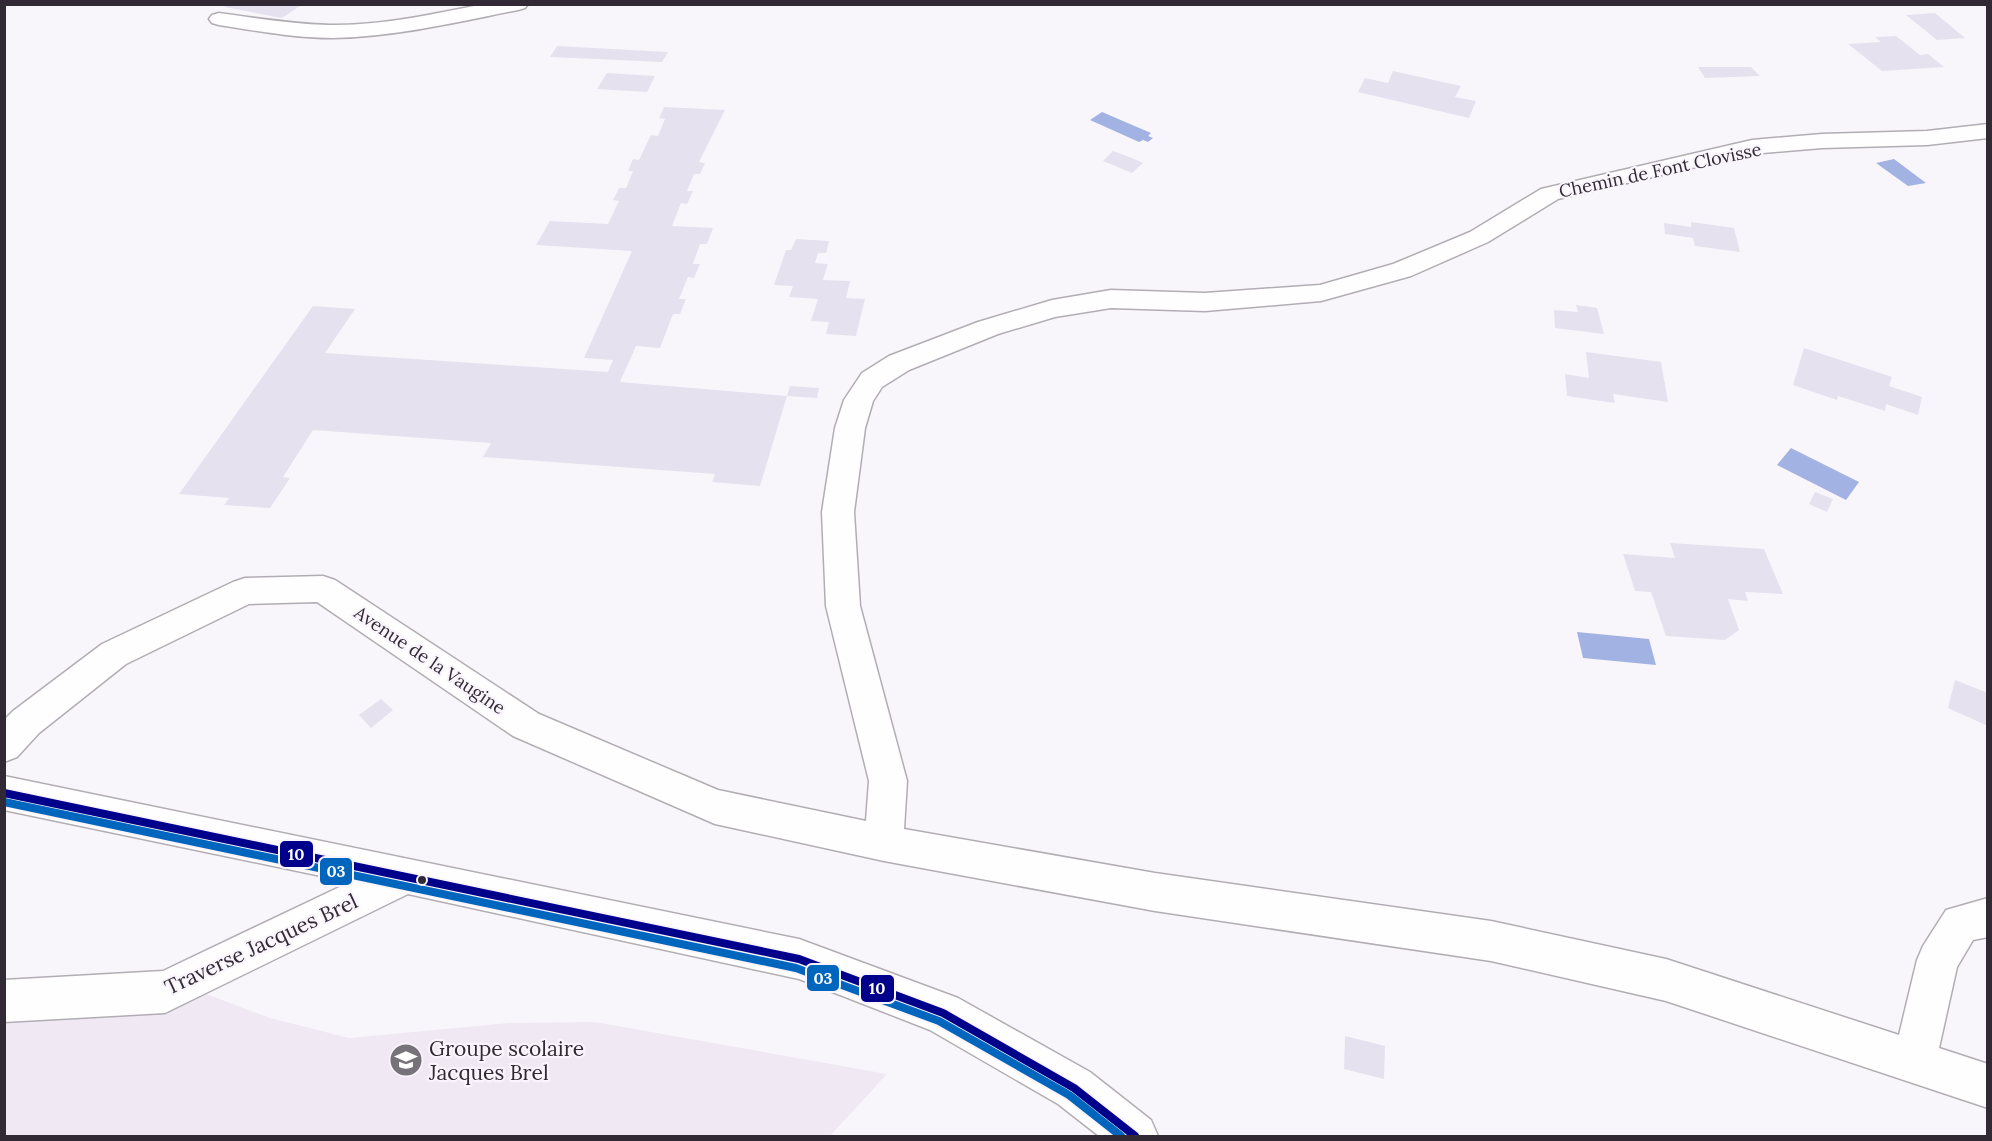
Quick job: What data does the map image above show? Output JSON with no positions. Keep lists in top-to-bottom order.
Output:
{
  "streets": {
    "street": ["Chemin de Font Clovisse", "Avenue de la Vaugine", "Traverse Jacques Brel"]
  },
  "crossings": [
    ["Chemin de Font Clovisse", "Avenue de la Vaugine"]
  ],
  "places": {
    "school or university": ["Groupe scolaire Jacques Brel"]
  },
  "lines": ["transit line 10", "transit line 03"]
}
